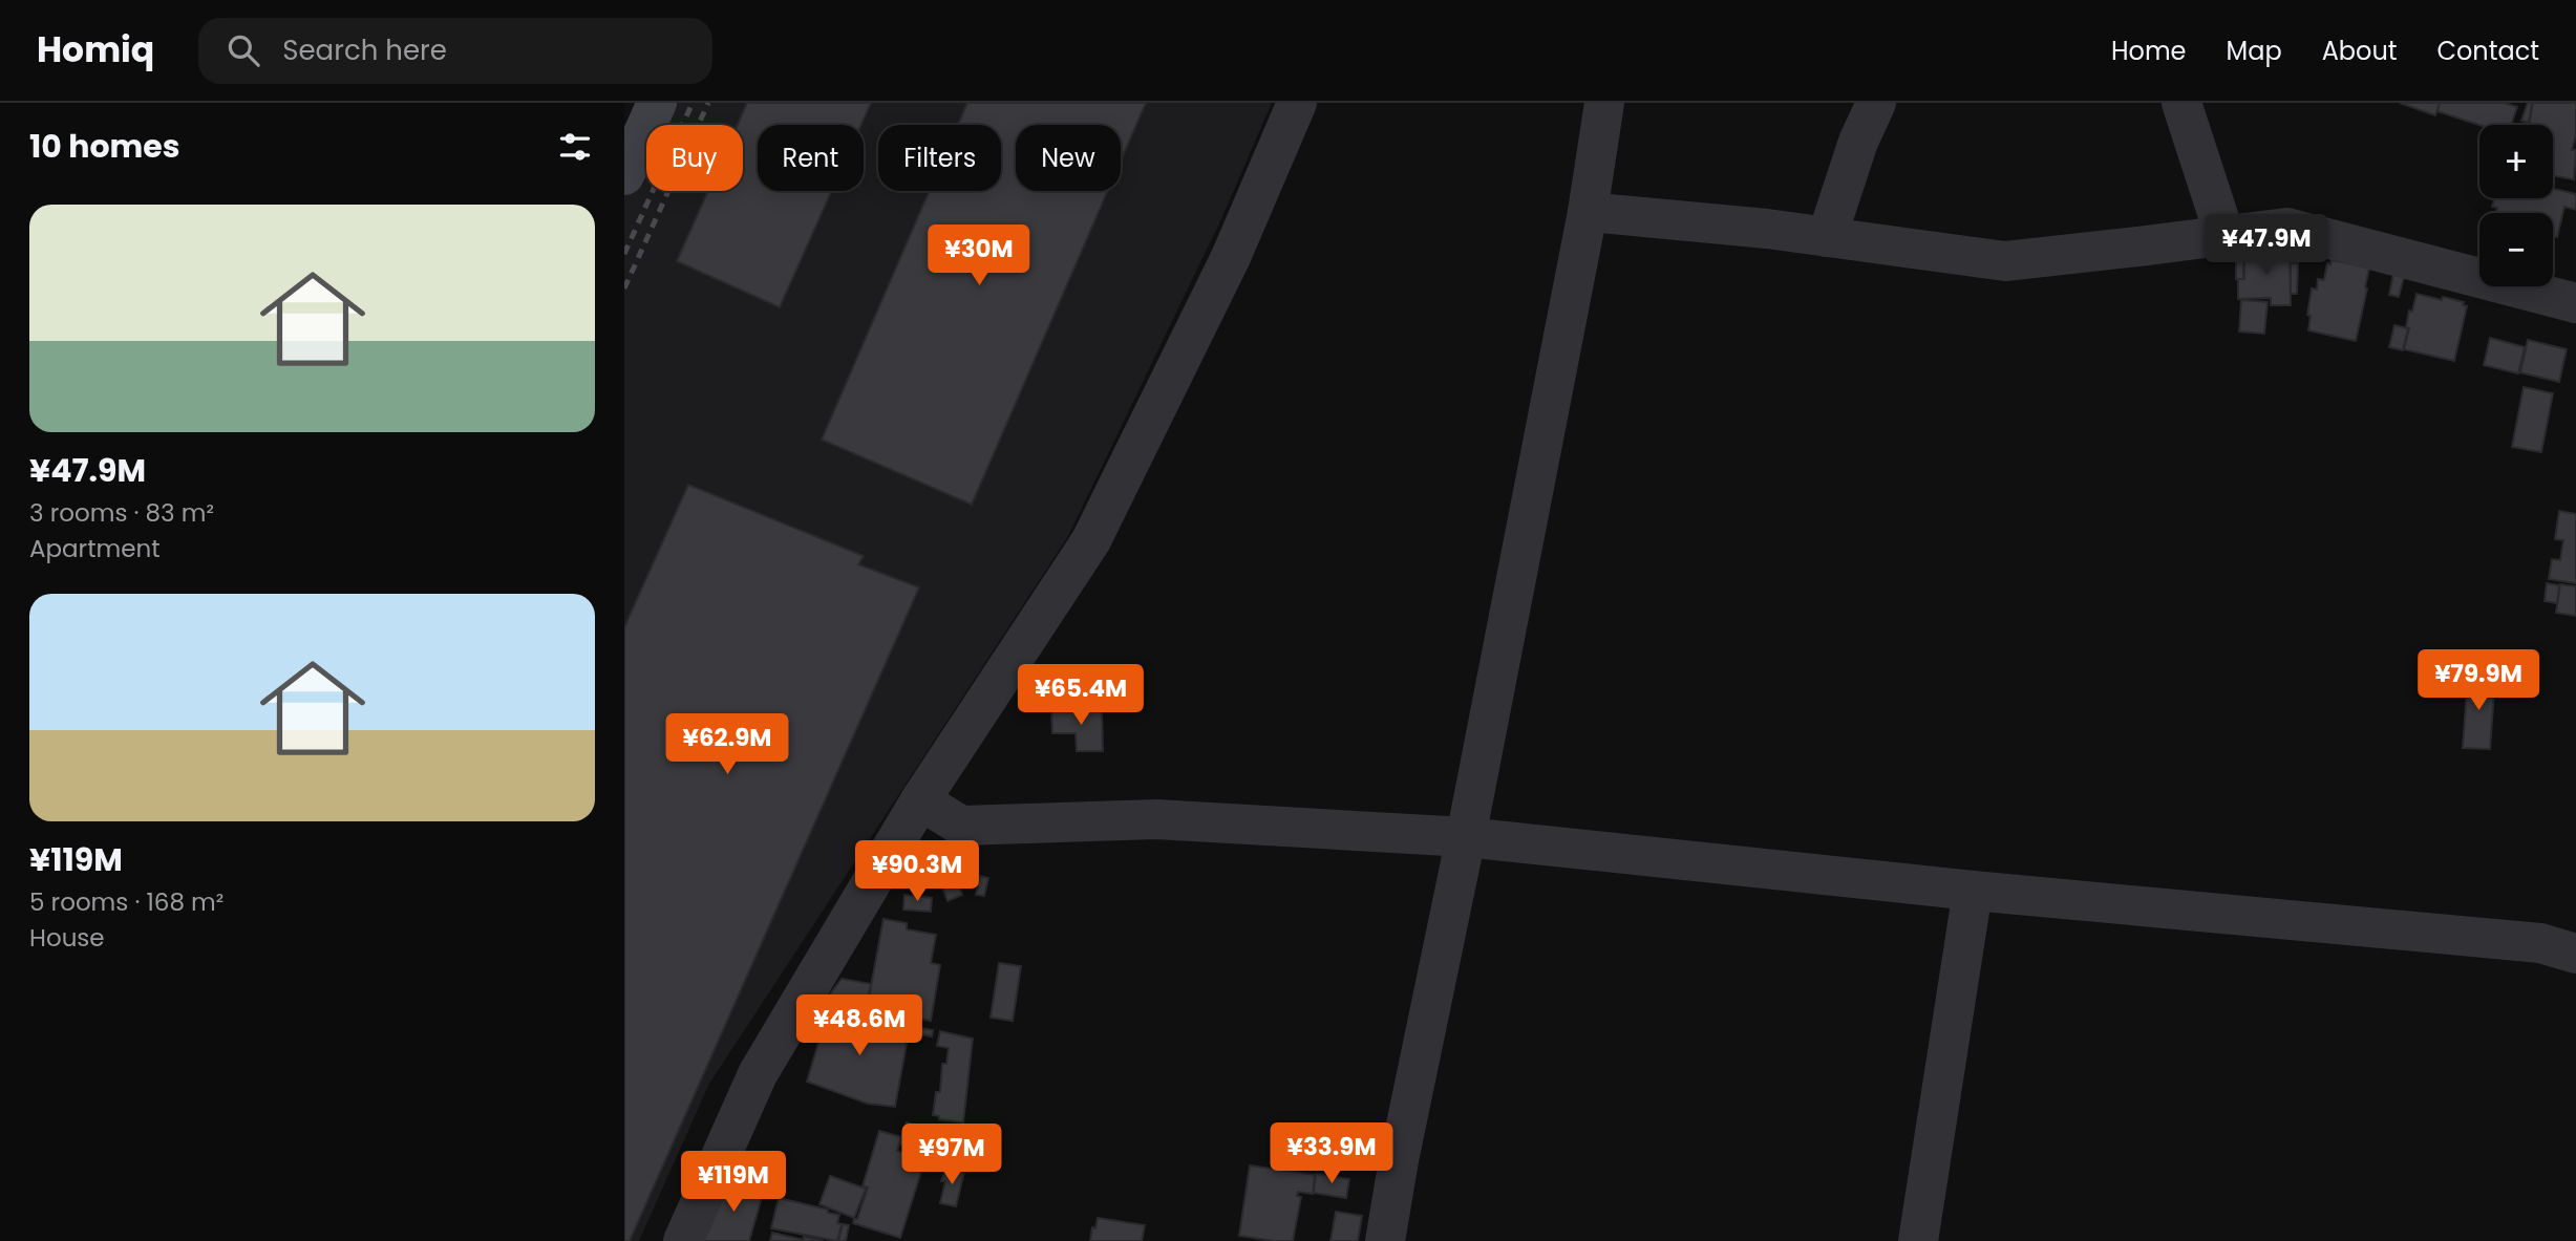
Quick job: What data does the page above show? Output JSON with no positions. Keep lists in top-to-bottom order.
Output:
{
  "page": {
    "header": "Homiq",
    "search": "Search here",
    "nav": [
      "Home",
      "Map",
      "About",
      "Contact"
    ],
    "heading": "10 homes",
    "map_buttons": ["+", "−"],
    "chip": [
      "Buy",
      "Rent",
      "Filters",
      "New"
    ],
    "list": [
      {
        "name": "¥47.9M",
        "note": "3 rooms · 83 m² · Apartment"
      },
      {
        "name": "¥119M",
        "note": "5 rooms · 168 m² · House"
      }
    ],
    "price": [
      "¥47.9M",
      "¥30M",
      "¥79.9M",
      "¥65.4M",
      "¥62.9M",
      "¥90.3M",
      "¥48.6M",
      "¥33.9M",
      "¥97M",
      "¥119M"
    ]
  }
}
